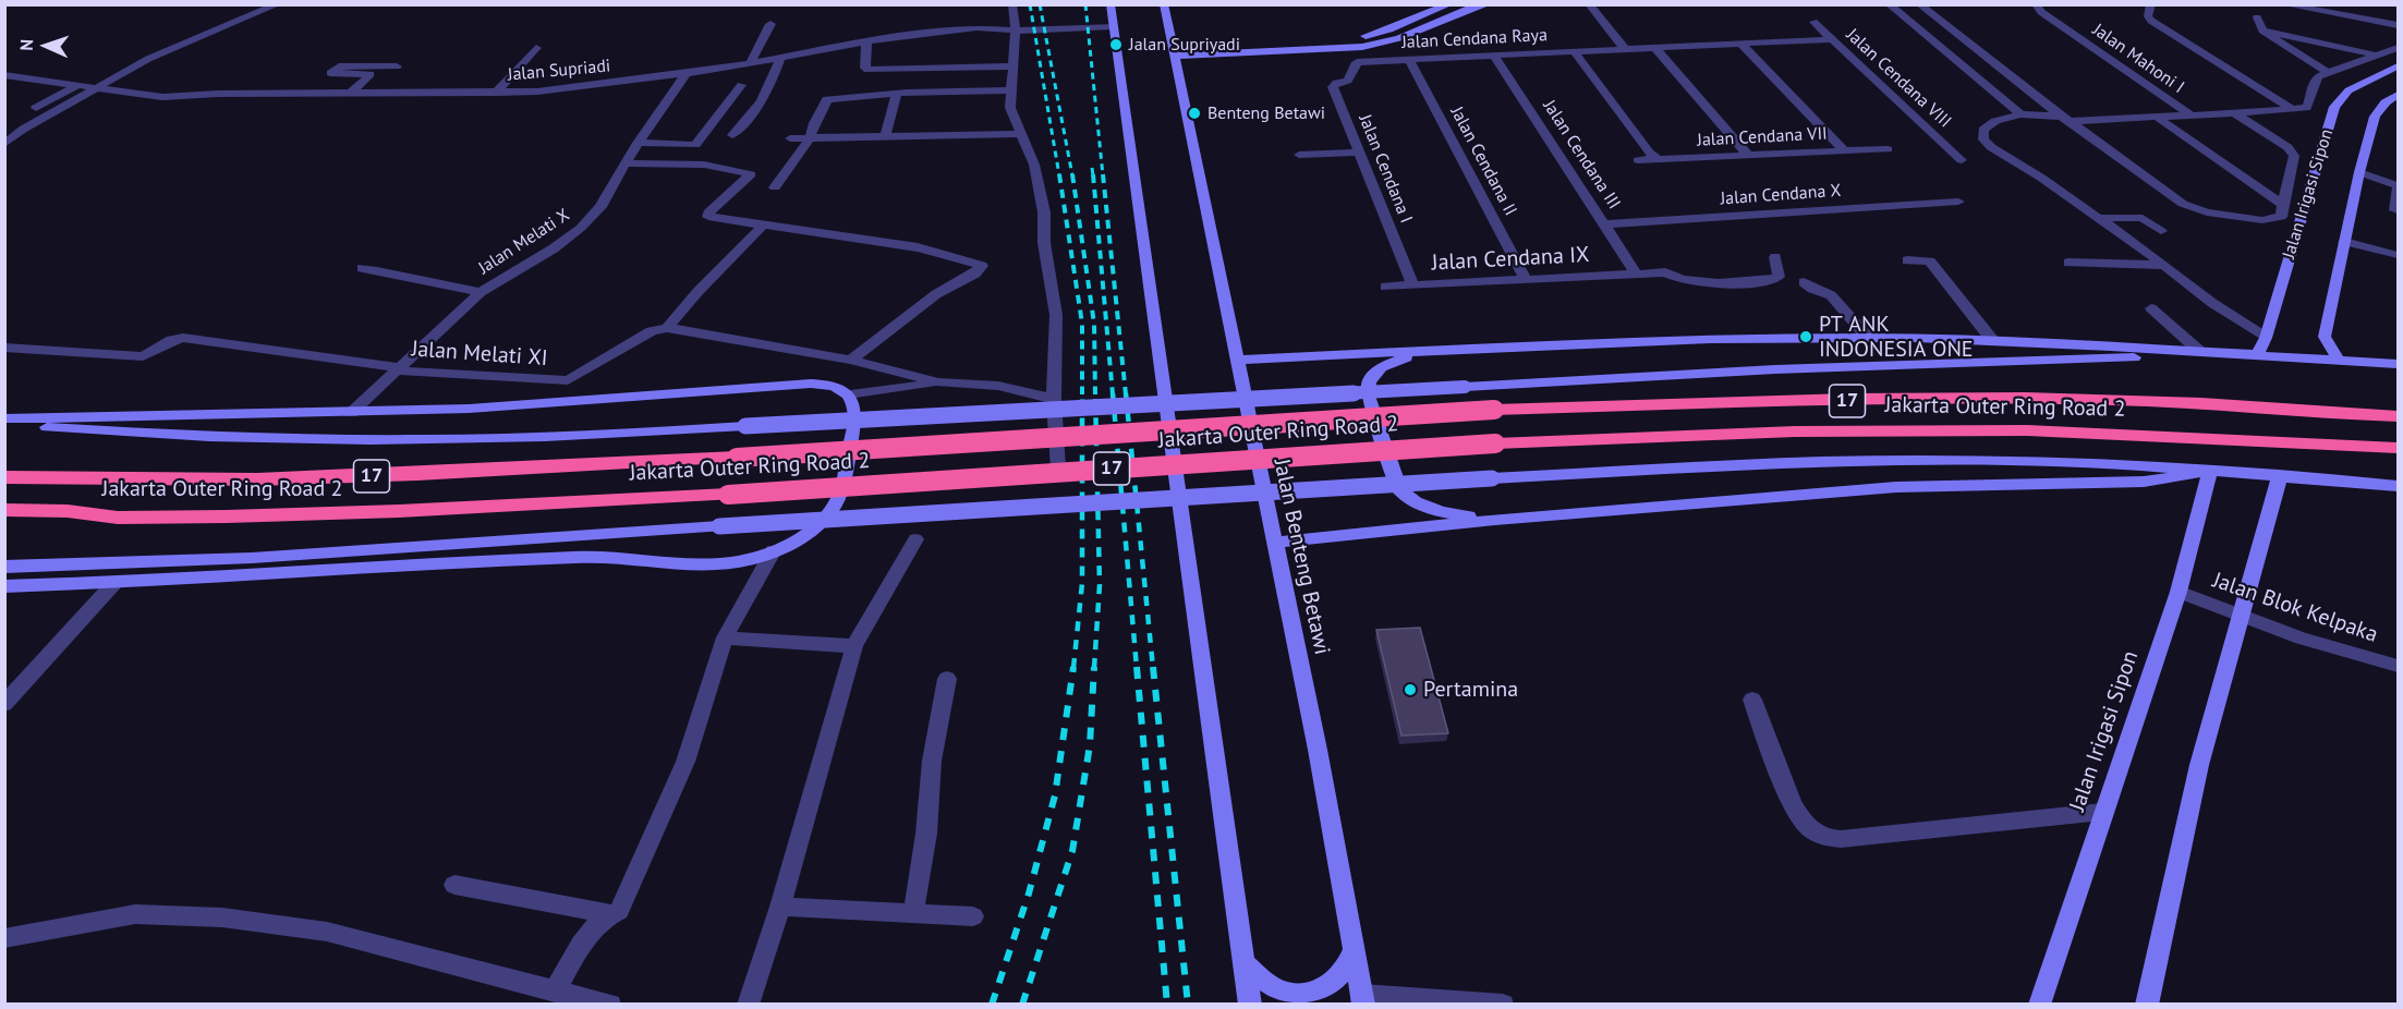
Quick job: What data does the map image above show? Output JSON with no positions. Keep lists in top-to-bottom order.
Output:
{
  "streets": {
    "highway": ["17", "Jakarta Outer Ring Road 2"],
    "street": [
      "Jalan Cendana Raya",
      "Jalan Mahoni I",
      "Jalan Supriadi",
      "Jalan Cendana VIII",
      "Jalan Cendana VII",
      "Jalan Cendana III",
      "Jalan Cendana II",
      "Jalan Cendana I",
      "Jalan Irigasi Sipon",
      "Jalan Cendana X",
      "Jalan Melati X",
      "Jalan Cendana IX",
      "Jalan Melati XI",
      "Jalan Benteng Betawi",
      "Jalan Blok Kelpaka"
    ]
  },
  "crossings": [
    ["Jalan Cendana Raya", "Jalan Cendana VIII"],
    ["Jalan Cendana Raya", "Jalan Cendana III"],
    ["Jalan Cendana Raya", "Jalan Cendana II"],
    ["Jalan Cendana Raya", "Jalan Cendana I"],
    ["Jalan Supriadi", "Jalan Melati X"],
    ["Jalan Cendana III", "Jalan Cendana X"],
    ["Jalan Cendana III", "Jalan Cendana IX"],
    ["Jalan Cendana II", "Jalan Cendana IX"],
    ["Jalan Cendana I", "Jalan Cendana IX"],
    ["Jalan Irigasi Sipon", "Jalan Blok Kelpaka"],
    ["Jalan Melati X", "Jalan Melati XI"]
  ],
  "places": [
    "Jalan Supriyadi",
    "Benteng Betawi",
    "PT ANK INDONESIA ONE",
    "Pertamina"
  ],
  "north": "left"
}
